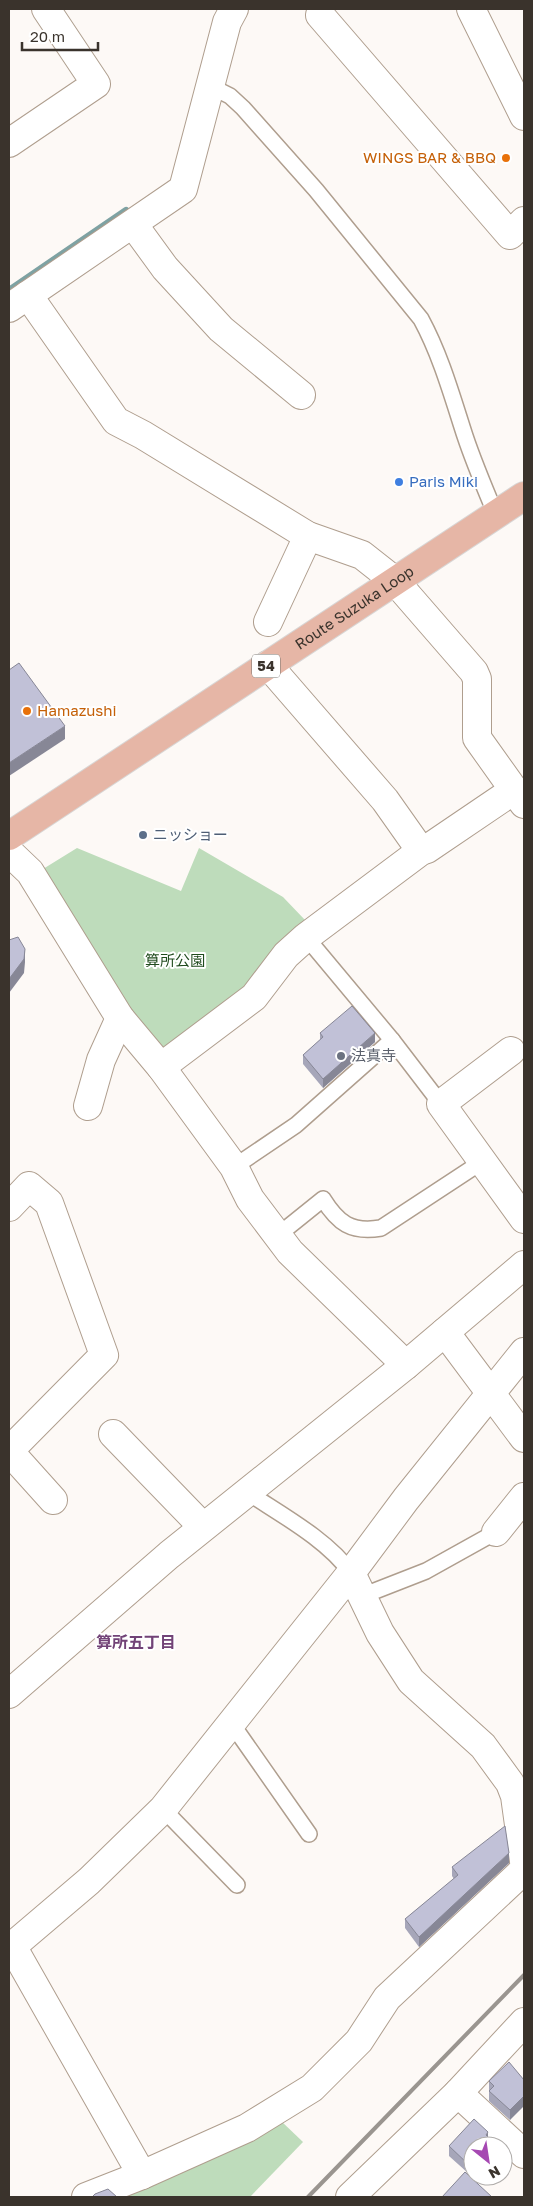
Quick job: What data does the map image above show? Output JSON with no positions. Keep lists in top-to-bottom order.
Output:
{
  "streets": {
    "main road": ["Route Suzuka Loop", "54"]
  },
  "districts": ["算所五丁目"],
  "parks": ["算所公園"],
  "places": [
    "WINGS BAR & BBQ",
    "Paris Miki",
    "Hamazushi",
    "ニッショー",
    "法真寺"
  ],
  "scale_bar": "20 m",
  "north": "bottom right"
}
